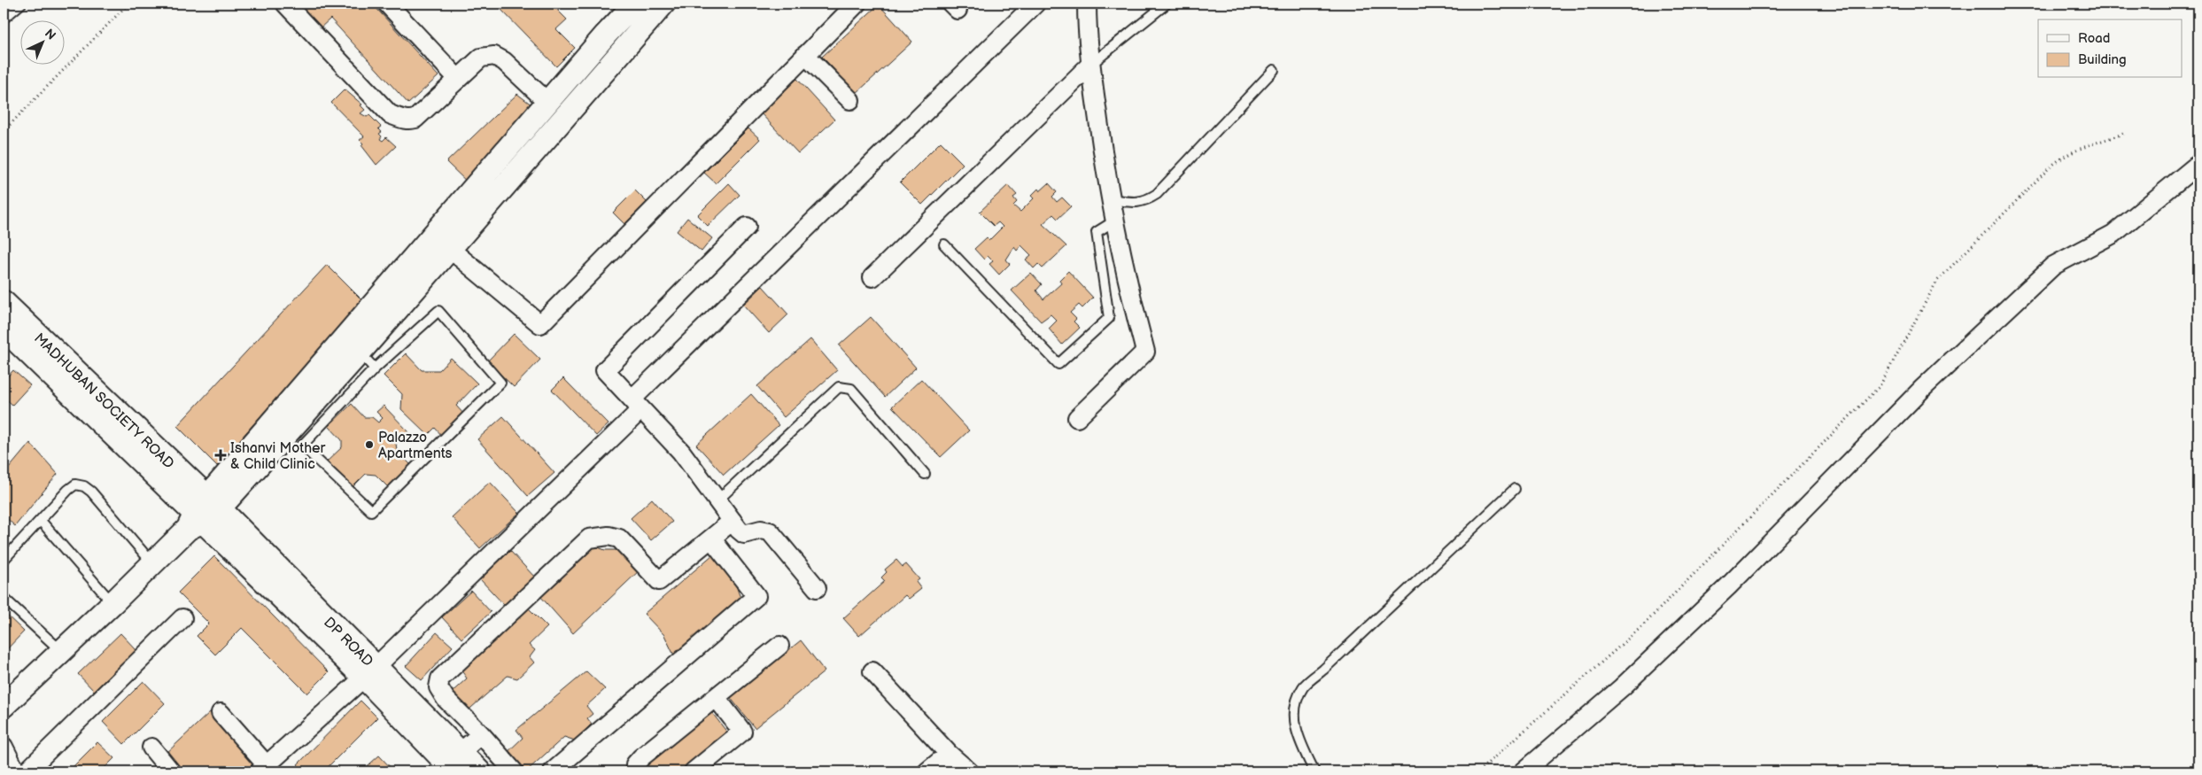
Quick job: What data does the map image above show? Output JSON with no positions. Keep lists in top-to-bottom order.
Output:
{
  "streets": {
    "street": ["MADHUBAN SOCIETY ROAD", "DP ROAD"]
  },
  "crossings": [
    ["MADHUBAN SOCIETY ROAD", "DP ROAD"]
  ],
  "places": {
    "other": ["Palazzo Apartments"],
    "health": ["Ishanvi Mother & Child Clinic"]
  },
  "legend": ["Road", "Building"],
  "north": "top right"
}
